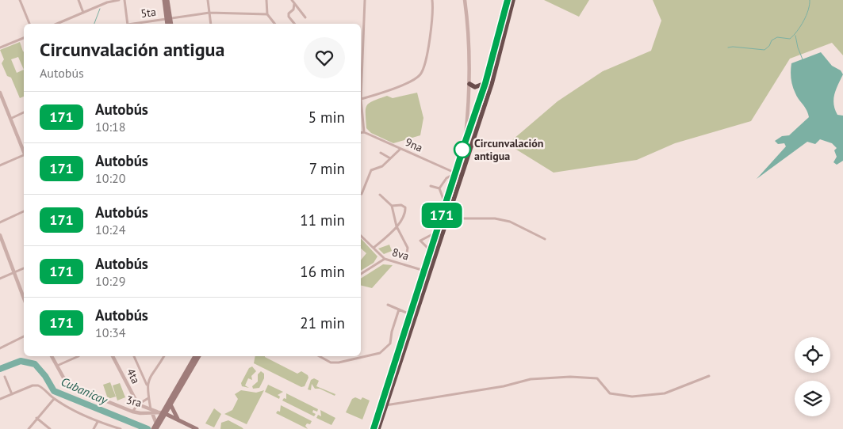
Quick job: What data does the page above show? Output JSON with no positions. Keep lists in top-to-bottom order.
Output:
{
  "streets": {
    "street": [
      "5ta",
      "9na",
      "8va",
      "4ta",
      "3ra"
    ]
  },
  "water": ["Cubanicay"],
  "places": ["Circunvalación antigua"],
  "lines": ["bus line 171"],
  "page": {
    "on_map": "171",
    "heading": ["Circunvalación antigua", "Autobús"],
    "list": [
      {
        "mark": "171",
        "name": "Autobús",
        "note": "10:18",
        "value": "5 min"
      },
      {
        "mark": "171",
        "name": "Autobús",
        "note": "10:20",
        "value": "7 min"
      },
      {
        "mark": "171",
        "name": "Autobús",
        "note": "10:24",
        "value": "11 min"
      },
      {
        "mark": "171",
        "name": "Autobús",
        "note": "10:29",
        "value": "16 min"
      },
      {
        "mark": "171",
        "name": "Autobús",
        "note": "10:34",
        "value": "21 min"
      }
    ]
  }
}
